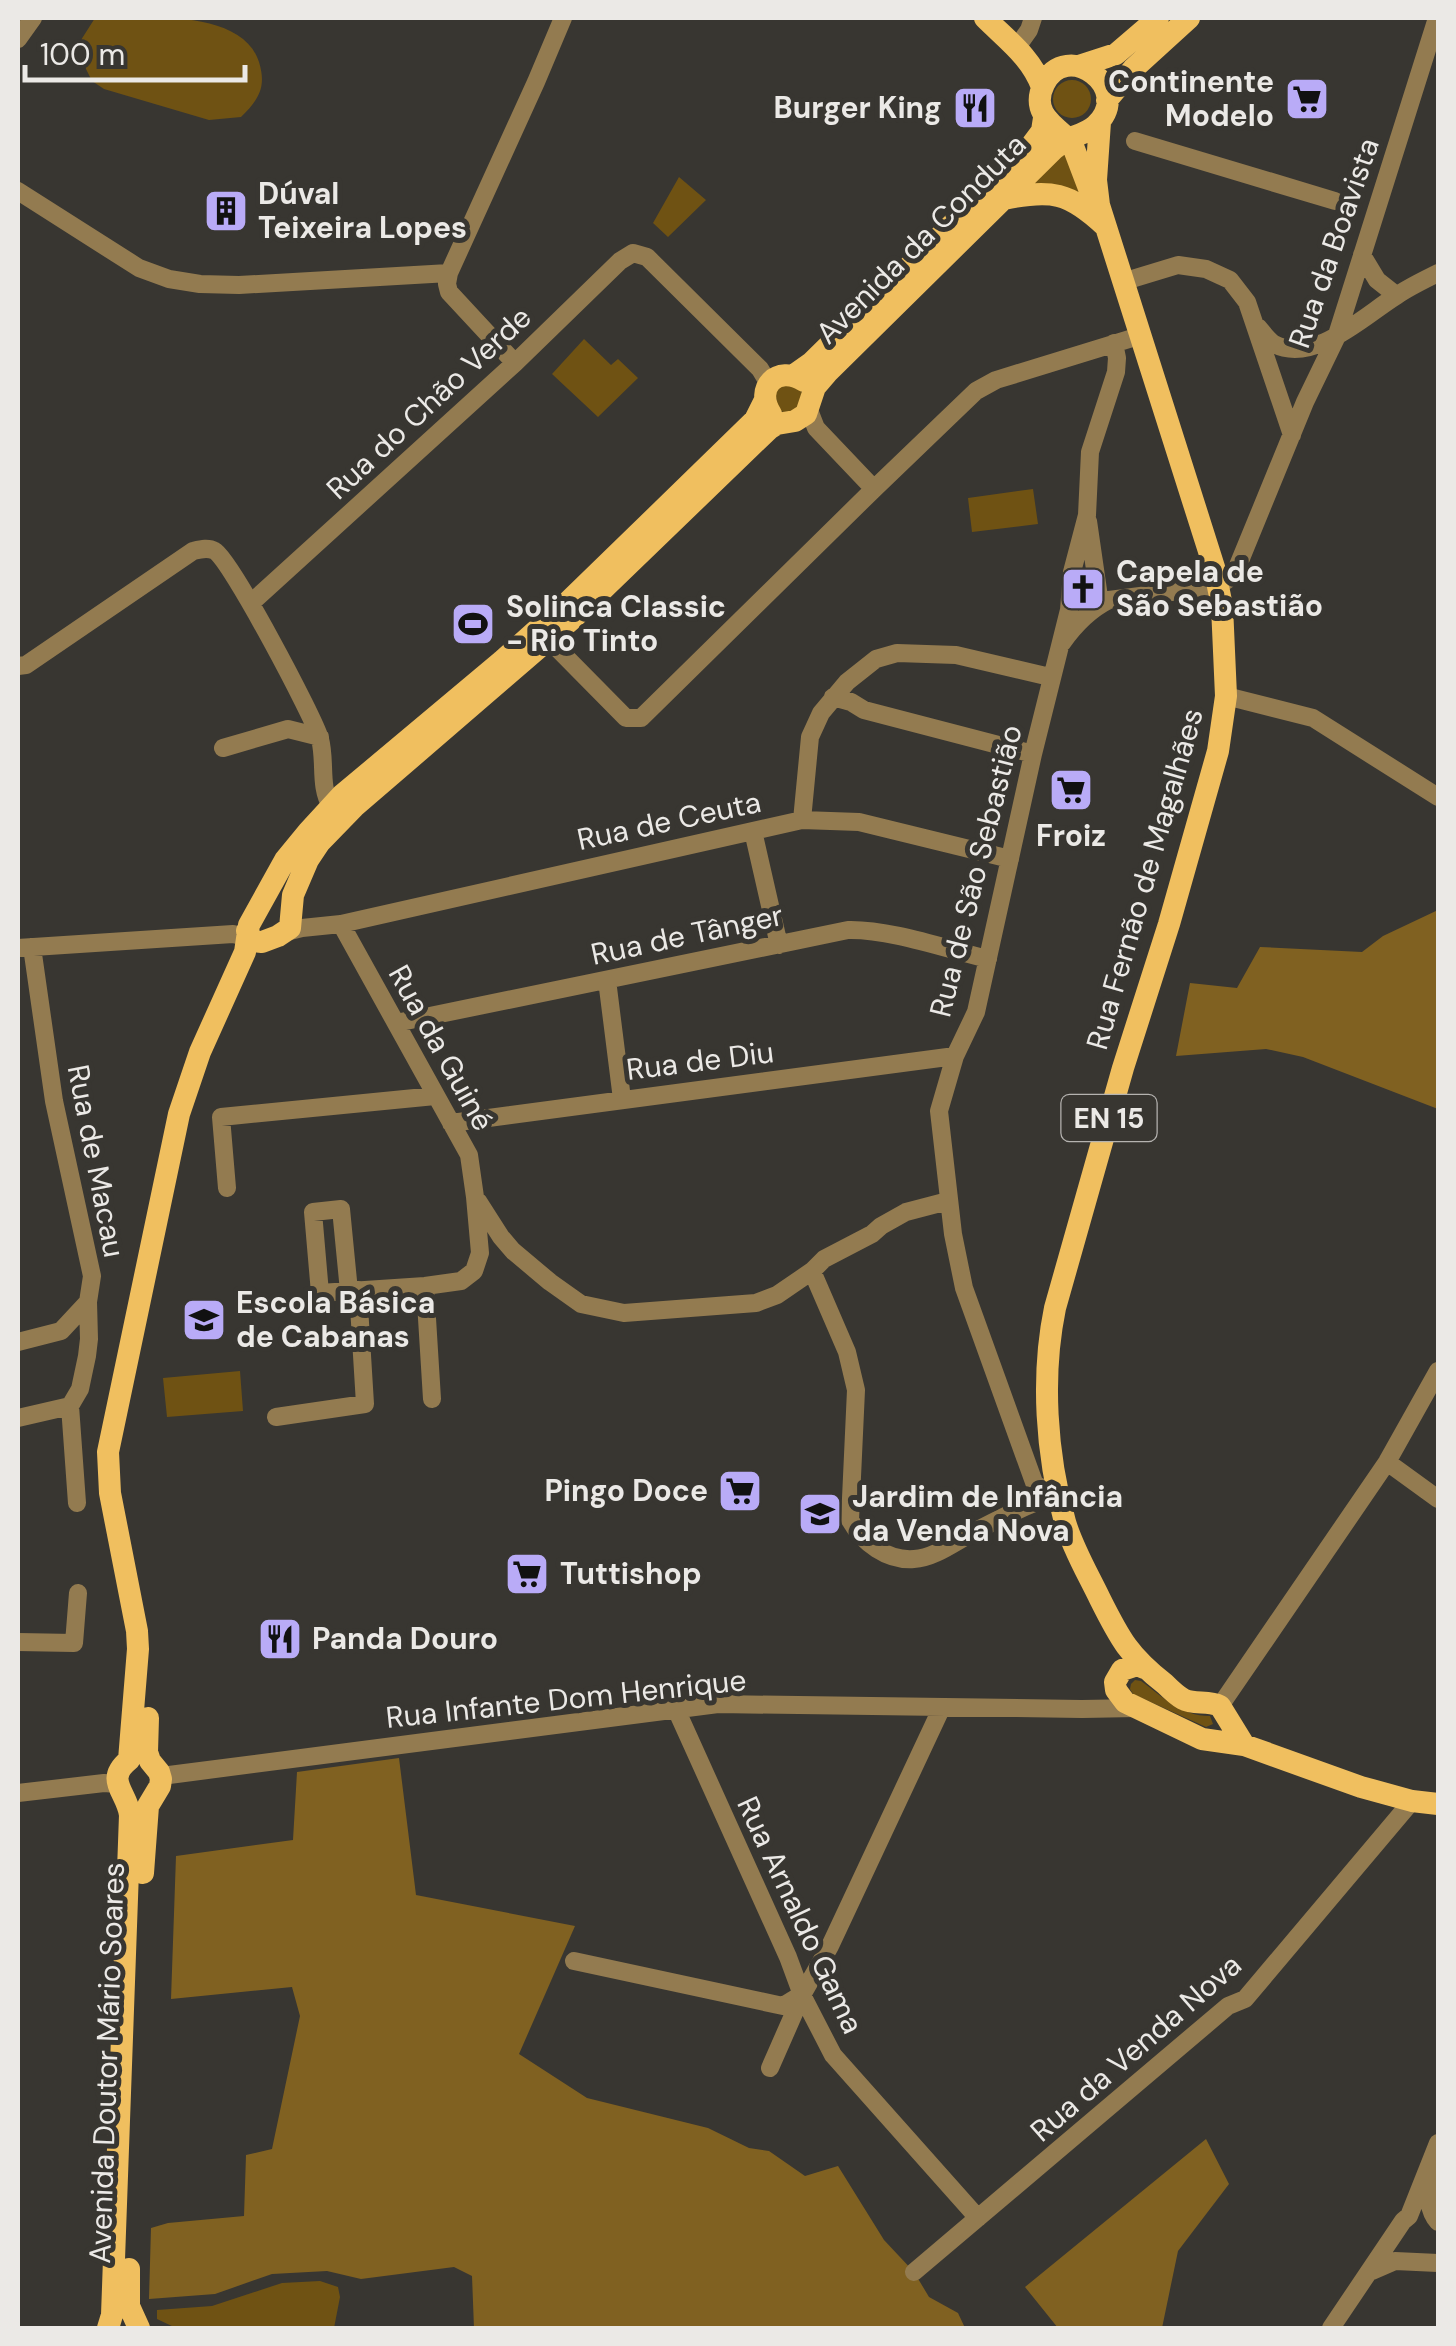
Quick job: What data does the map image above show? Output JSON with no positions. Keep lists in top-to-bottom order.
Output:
{
  "streets": {
    "main road": [
      "Avenida da Conduta",
      "Rua Fernão de Magalhães",
      "EN 15",
      "Avenida Doutor Mário Soares"
    ],
    "street": [
      "Rua da Boavista",
      "Rua do Chão Verde",
      "Rua de Ceuta",
      "Rua de São Sebastião",
      "Rua de Tânger",
      "Rua da Guiné",
      "Rua de Diu",
      "Rua de Macau",
      "Rua Infante Dom Henrique",
      "Rua Arnaldo Gama",
      "Rua da Venda Nova"
    ]
  },
  "crossings": [
    ["Avenida da Conduta", "Rua do Chão Verde"],
    ["Avenida da Conduta", "Rua de Ceuta"],
    ["Avenida da Conduta", "EN 15"],
    ["Avenida da Conduta", "Avenida Doutor Mário Soares"],
    ["Rua da Boavista", "Rua Fernão de Magalhães"],
    ["Rua da Boavista", "EN 15"],
    ["Rua de Ceuta", "Rua de São Sebastião"],
    ["Rua de Ceuta", "Rua da Guiné"],
    ["Rua de São Sebastião", "Rua Fernão de Magalhães"],
    ["Rua de São Sebastião", "Rua de Tânger"],
    ["Rua de São Sebastião", "Rua de Diu"],
    ["Rua Fernão de Magalhães", "EN 15"],
    ["Rua de Tânger", "Rua da Guiné"],
    ["Rua da Guiné", "Rua de Diu"],
    ["Rua Infante Dom Henrique", "Rua Arnaldo Gama"],
    ["Rua Infante Dom Henrique", "Avenida Doutor Mário Soares"],
    ["Rua Arnaldo Gama", "Rua da Venda Nova"]
  ],
  "places": {
    "supermarket": [
      "Continente Modelo",
      "Froiz",
      "Pingo Doce",
      "Tuttishop"
    ],
    "restaurant": ["Burger King", "Panda Douro"],
    "building": ["Dúval Teixeira Lopes"],
    "church": ["Capela de São Sebastião"],
    "sports": ["Solinca Classic - Rio Tinto"],
    "school or university": ["Escola Básica de Cabanas", "Jardim de Infância da Venda Nova"]
  },
  "scale_bar": "100 m"
}
